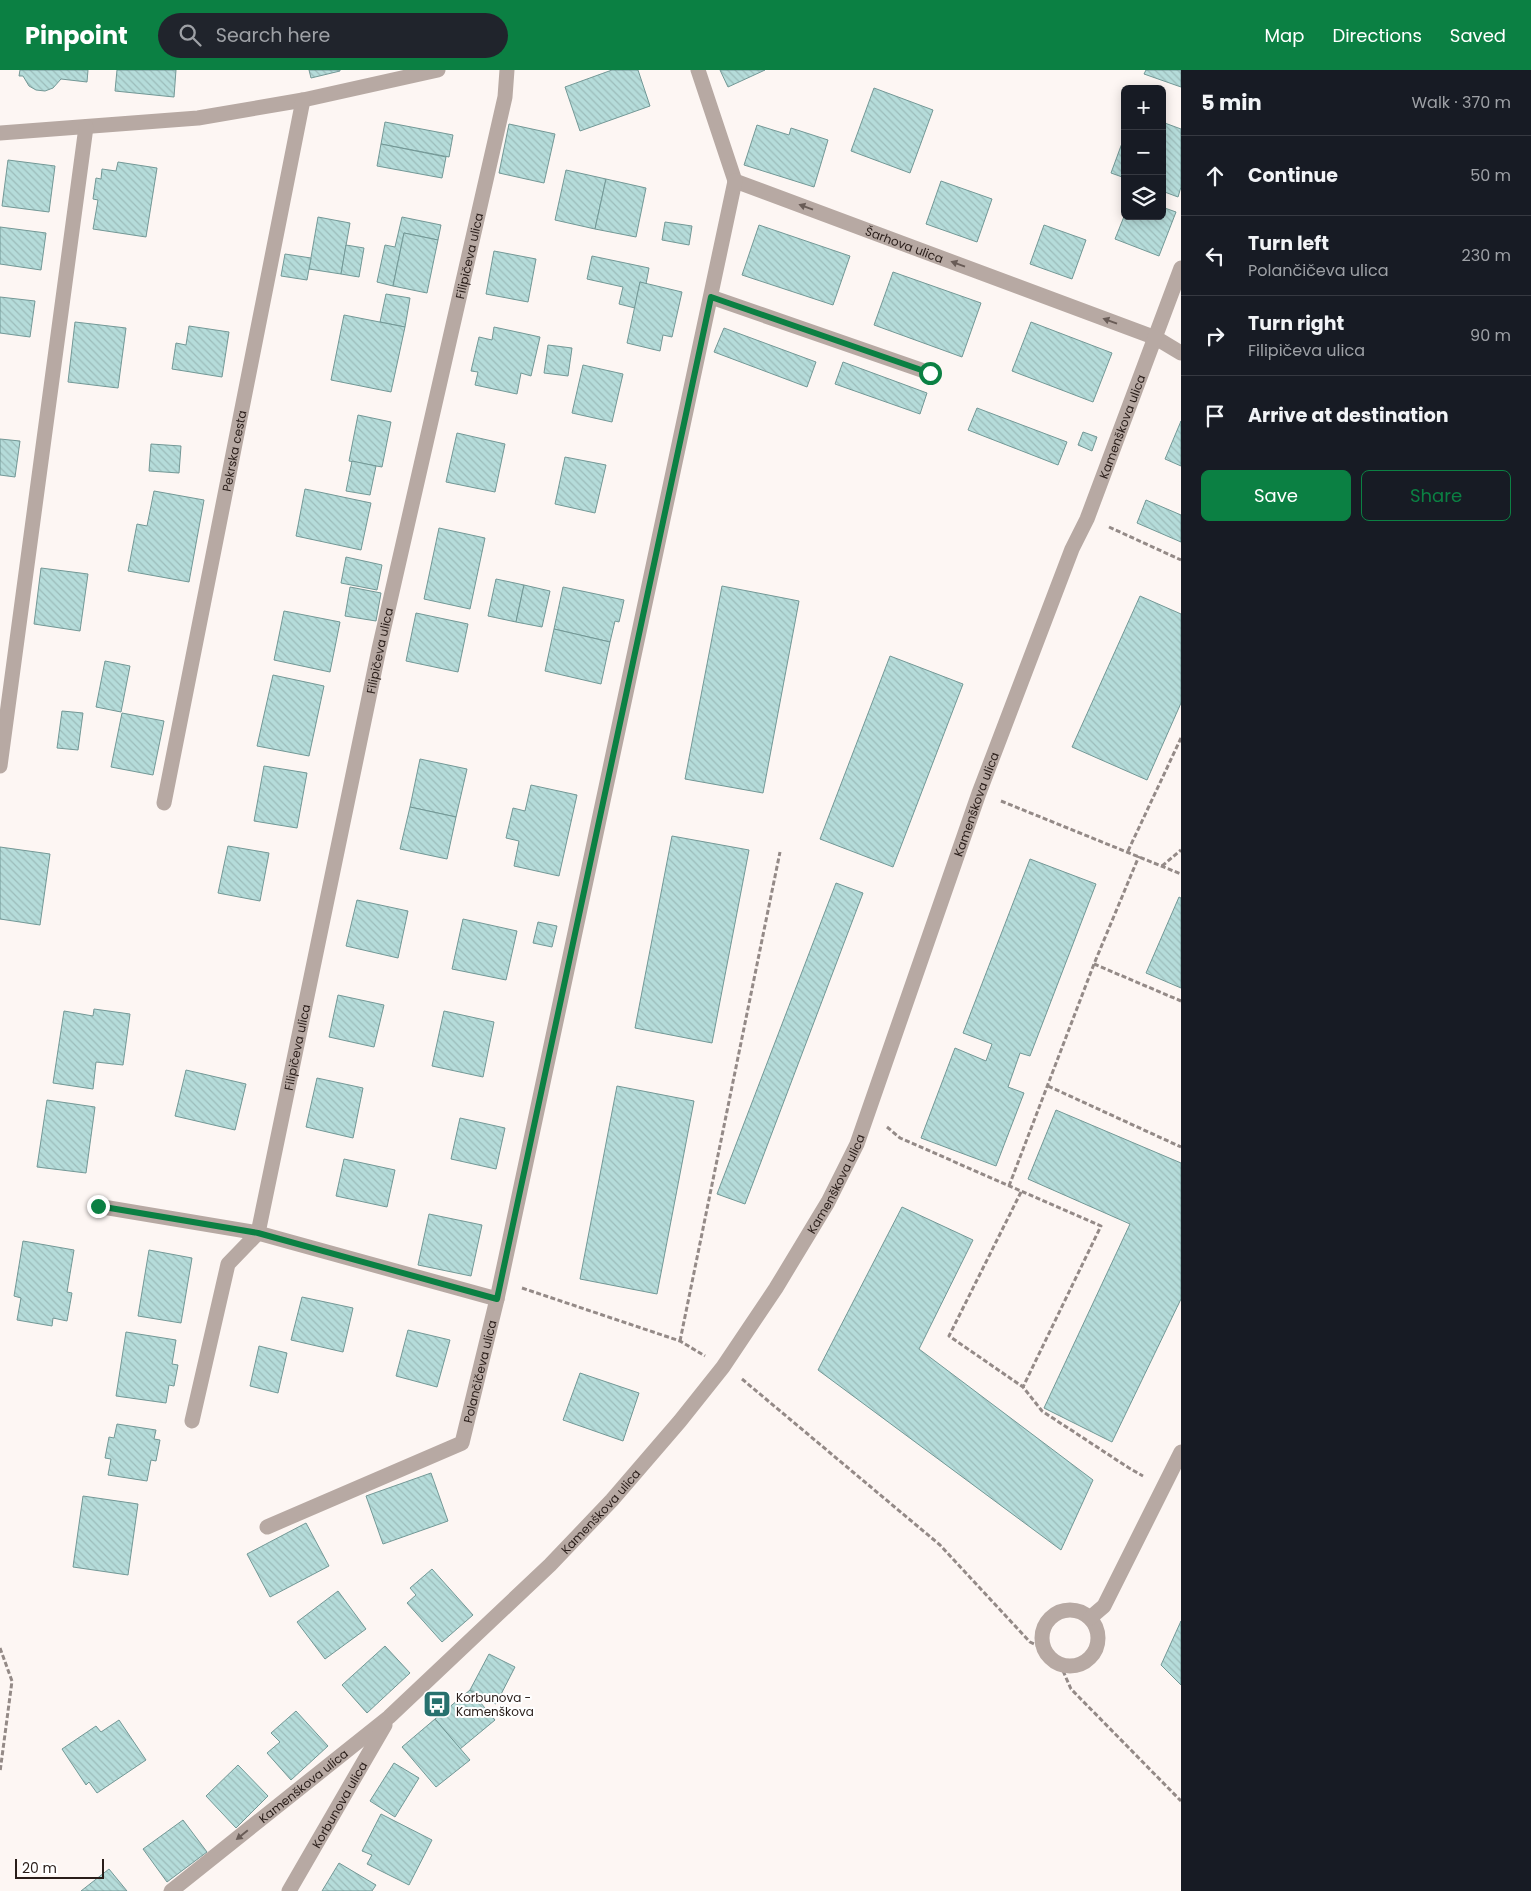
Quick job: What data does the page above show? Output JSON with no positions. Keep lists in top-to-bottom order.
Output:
{
  "streets": {
    "street": [
      "Šarhova ulica",
      "Filipičeva ulica",
      "Kamenškova ulica",
      "Pekrska cesta",
      "Polančičeva ulica",
      "Korbunova ulica"
    ]
  },
  "crossings": [
    ["Šarhova ulica", "Kamenškova ulica"],
    ["Šarhova ulica", "Polančičeva ulica"],
    ["Kamenškova ulica", "Korbunova ulica"]
  ],
  "places": {
    "bus stop": ["Korbunova - Kamenškova"]
  },
  "scale_bar": "20 m",
  "page": {
    "header": "Pinpoint",
    "search": "Search here",
    "nav": ["Map", "Directions", "Saved"],
    "heading": ["5 min", "Walk · 370 m"],
    "map_buttons": ["+", "−"],
    "list": [
      ["Continue", "50 m"],
      ["Turn left", "Polančičeva ulica", "230 m"],
      ["Turn right", "Filipičeva ulica", "90 m"],
      "Arrive at destination"
    ],
    "buttons": ["Save", "Share"],
    "scale": "20 m"
  }
}
